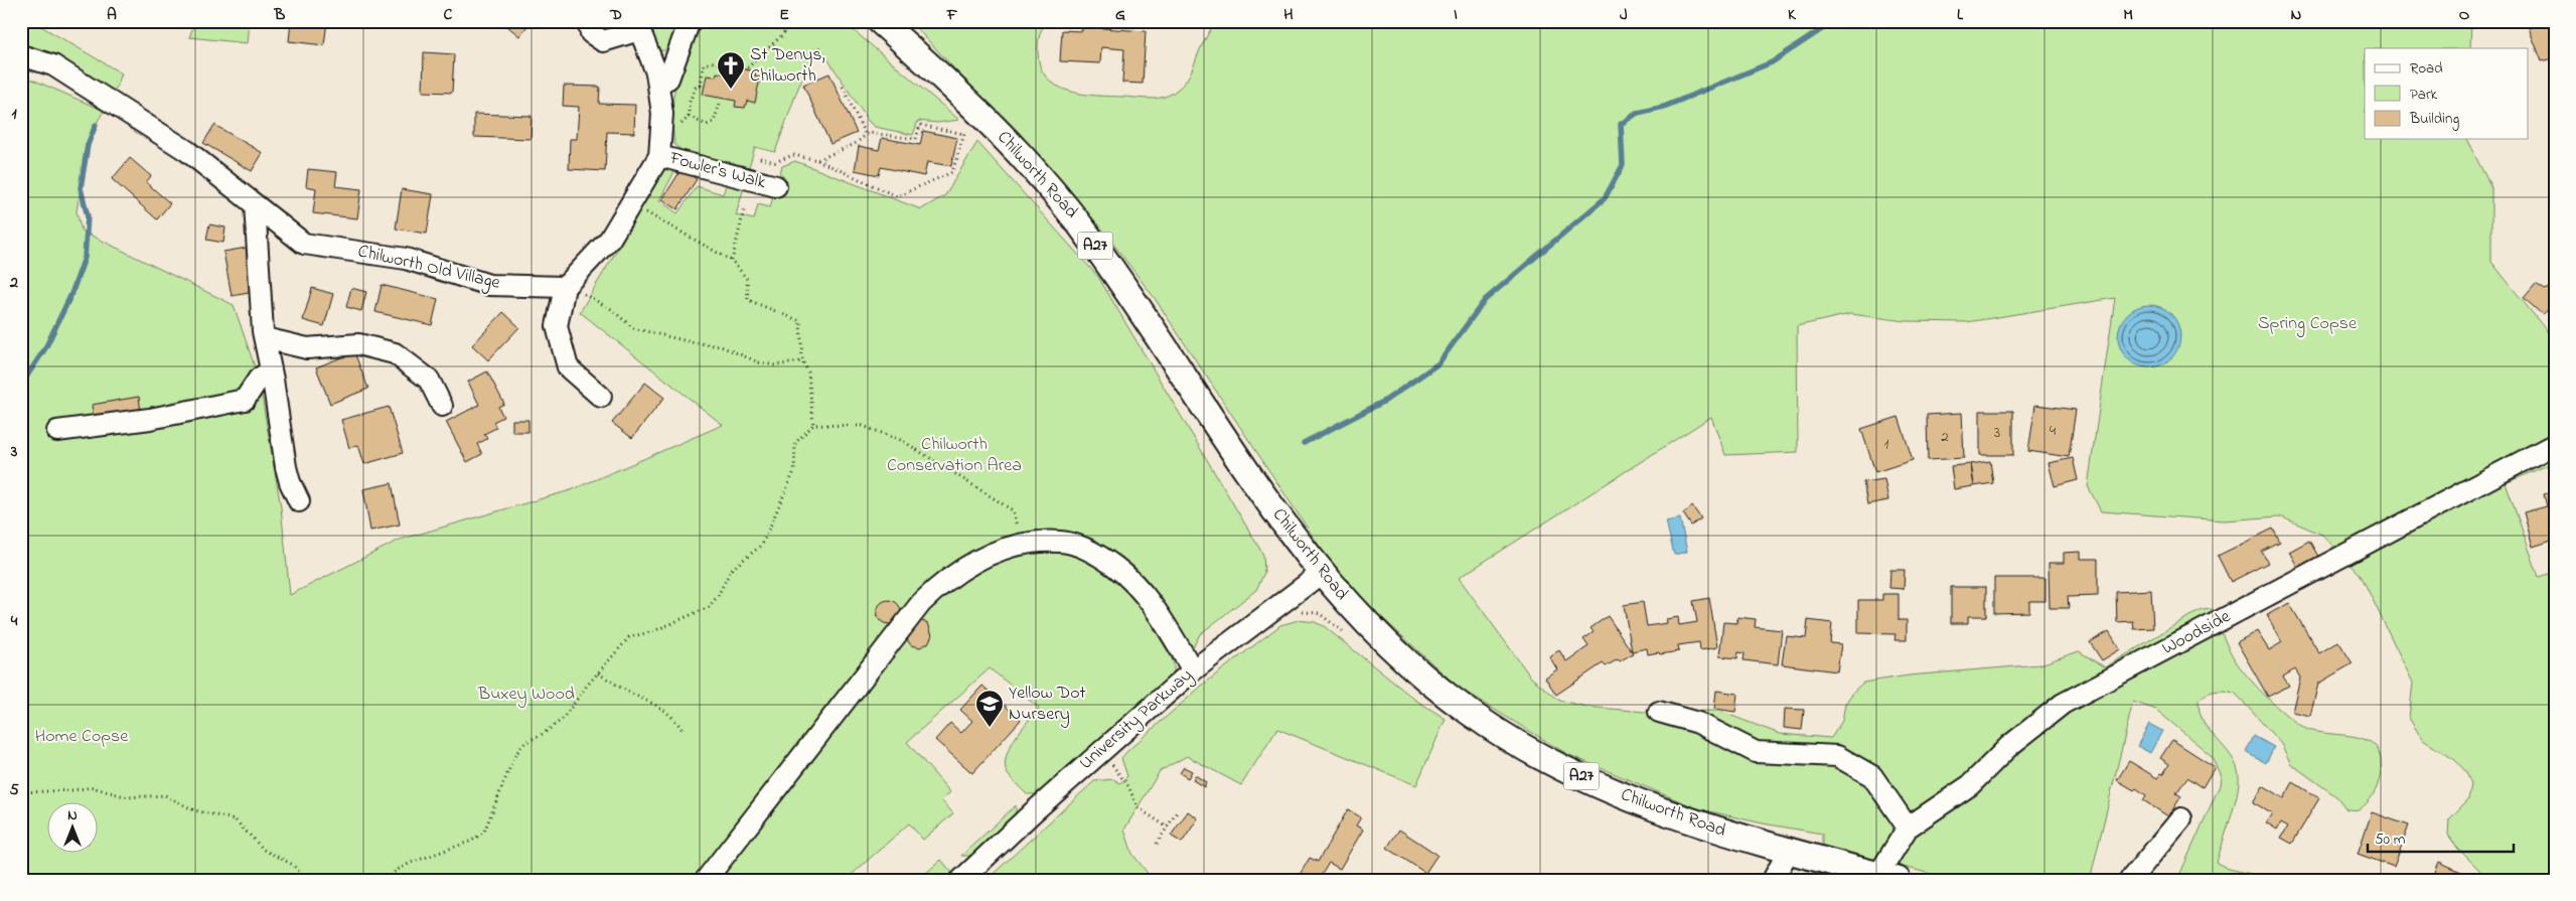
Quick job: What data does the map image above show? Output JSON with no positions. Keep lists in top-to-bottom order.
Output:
{
  "streets": {
    "main road": ["Chilworth Road", "A27"],
    "street": [
      "Fowler's Walk",
      "Chilworth Old Village",
      "Woodside",
      "University Parkway"
    ]
  },
  "crossings": [
    ["Chilworth Road", "Woodside"],
    ["Chilworth Road", "University Parkway"]
  ],
  "parks": [
    "Spring Copse",
    "Chilworth Conservation Area",
    "Buxey Wood",
    "Home Copse"
  ],
  "places": {
    "church": ["St Denys, Chilworth"],
    "school or university": ["Yellow Dot Nursery"]
  },
  "house_numbers": [
    "4",
    "3",
    "2",
    "1"
  ],
  "legend": ["Road", "Park", "Building"],
  "scale_bar": "50 m",
  "north": "top",
  "grid": {
    "columns": [
      "A",
      "B",
      "C",
      "D",
      "E",
      "F",
      "G",
      "H",
      "I",
      "J",
      "K",
      "L",
      "M",
      "N",
      "O"
    ],
    "rows": [
      "1",
      "2",
      "3",
      "4",
      "5"
    ]
  }
}
